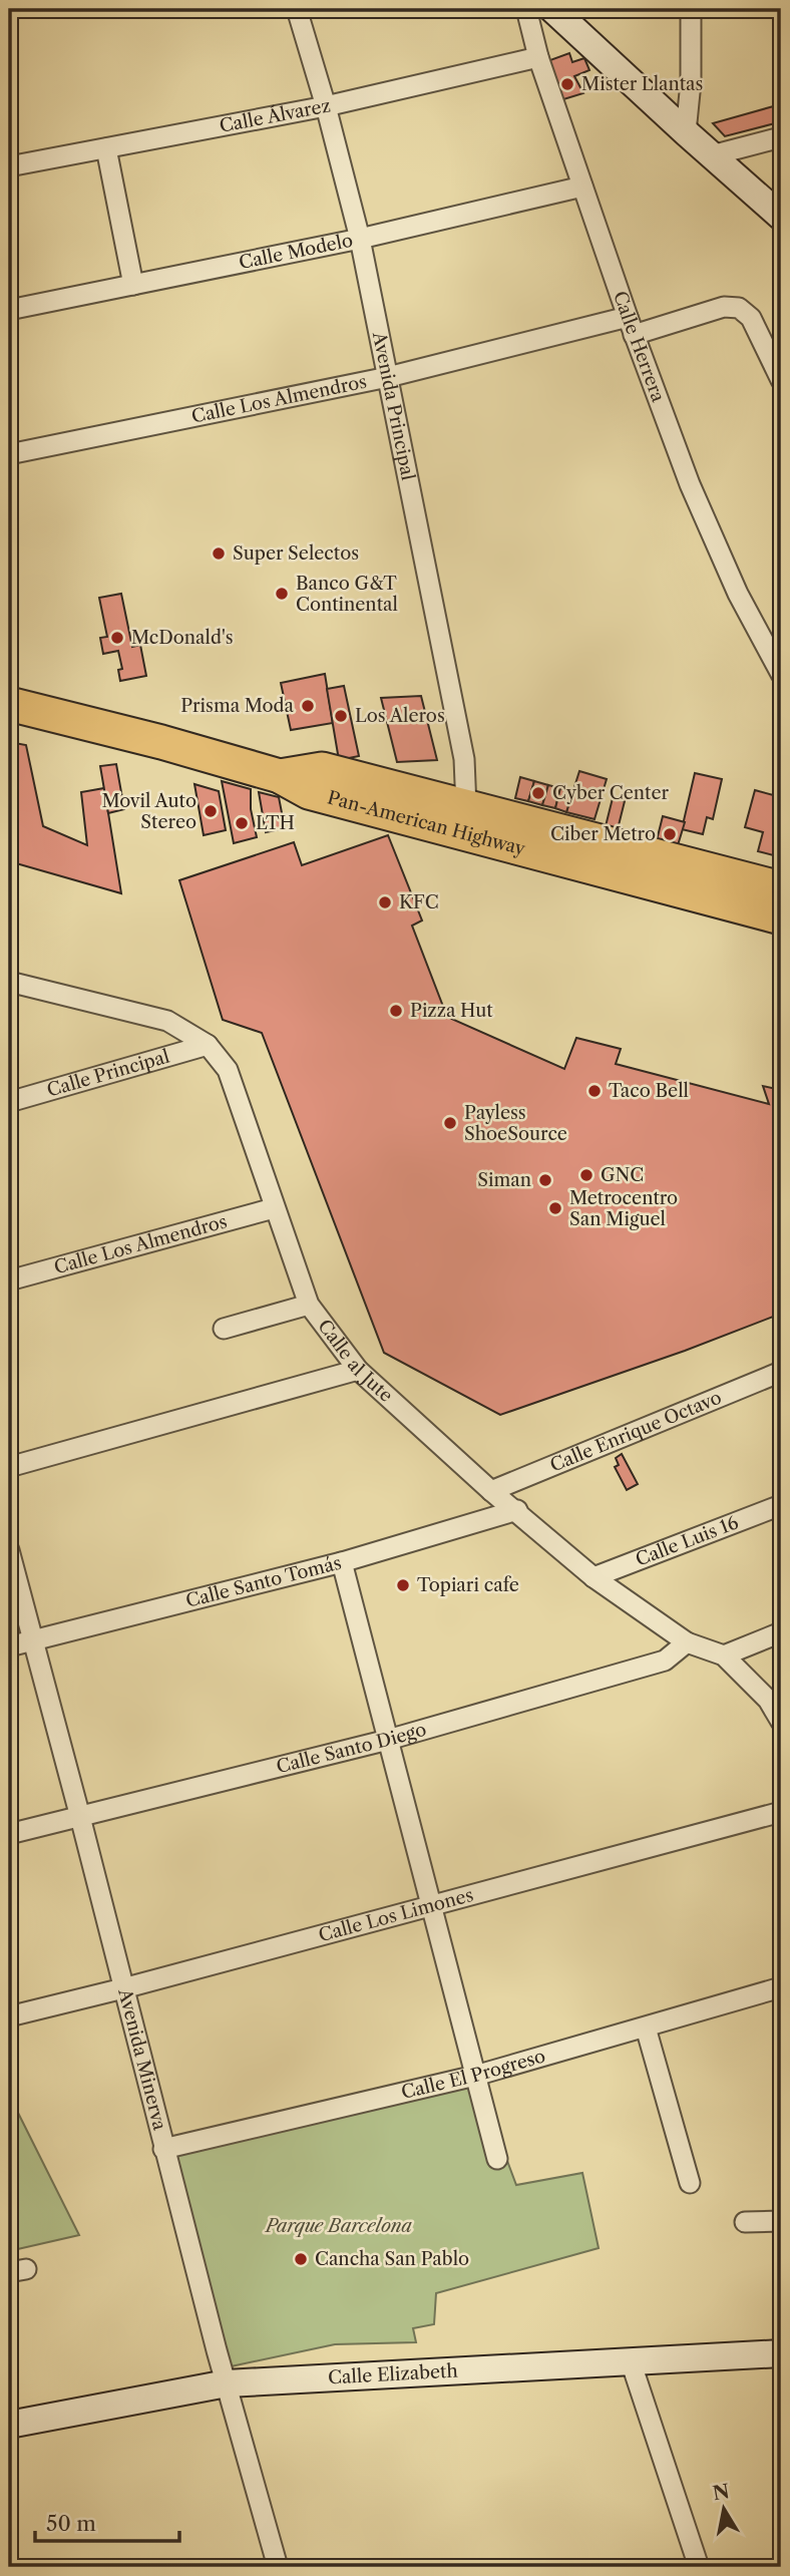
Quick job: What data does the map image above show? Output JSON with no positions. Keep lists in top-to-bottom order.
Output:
{
  "streets": {
    "highway": ["Pan-American Highway"],
    "street": [
      "Calle Álvarez",
      "Calle Modelo",
      "Calle Herrera",
      "Calle Los Almendros",
      "Avenida Principal",
      "Calle Principal",
      "Calle al Jute",
      "Calle Enrique Octavo",
      "Calle Luis 16",
      "Calle Santo Tomás",
      "Calle Santo Diego",
      "Calle Los Limones",
      "Avenida Minerva",
      "Calle El Progreso",
      "Calle Elizabeth"
    ]
  },
  "crossings": [
    ["Calle Álvarez", "Calle Herrera"],
    ["Calle Álvarez", "Avenida Principal"],
    ["Calle Modelo", "Calle Herrera"],
    ["Calle Modelo", "Avenida Principal"],
    ["Calle Herrera", "Calle Los Almendros"],
    ["Calle Los Almendros", "Avenida Principal"],
    ["Calle Los Almendros", "Calle al Jute"],
    ["Avenida Principal", "Pan-American Highway"],
    ["Calle Principal", "Calle al Jute"],
    ["Calle al Jute", "Calle Enrique Octavo"],
    ["Calle al Jute", "Calle Luis 16"],
    ["Calle al Jute", "Calle Santo Tomás"],
    ["Calle al Jute", "Calle Santo Diego"],
    ["Calle Santo Tomás", "Avenida Minerva"],
    ["Calle Santo Diego", "Avenida Minerva"],
    ["Calle Los Limones", "Avenida Minerva"],
    ["Avenida Minerva", "Calle El Progreso"],
    ["Avenida Minerva", "Calle Elizabeth"]
  ],
  "parks": ["Parque Barcelona"],
  "places": [
    "Mister Llantas",
    "Super Selectos",
    "Banco G&T Continental",
    "McDonald's",
    "Prisma Moda",
    "Los Aleros",
    "Cyber Center",
    "Movil Auto Stereo",
    "LTH",
    "Ciber Metro",
    "KFC",
    "Pizza Hut",
    "Taco Bell",
    "Payless ShoeSource",
    "GNC",
    "Siman",
    "Metrocentro San Miguel",
    "Topiari cafe",
    "Cancha San Pablo"
  ],
  "scale_bar": "50 m",
  "north": "top"
}
